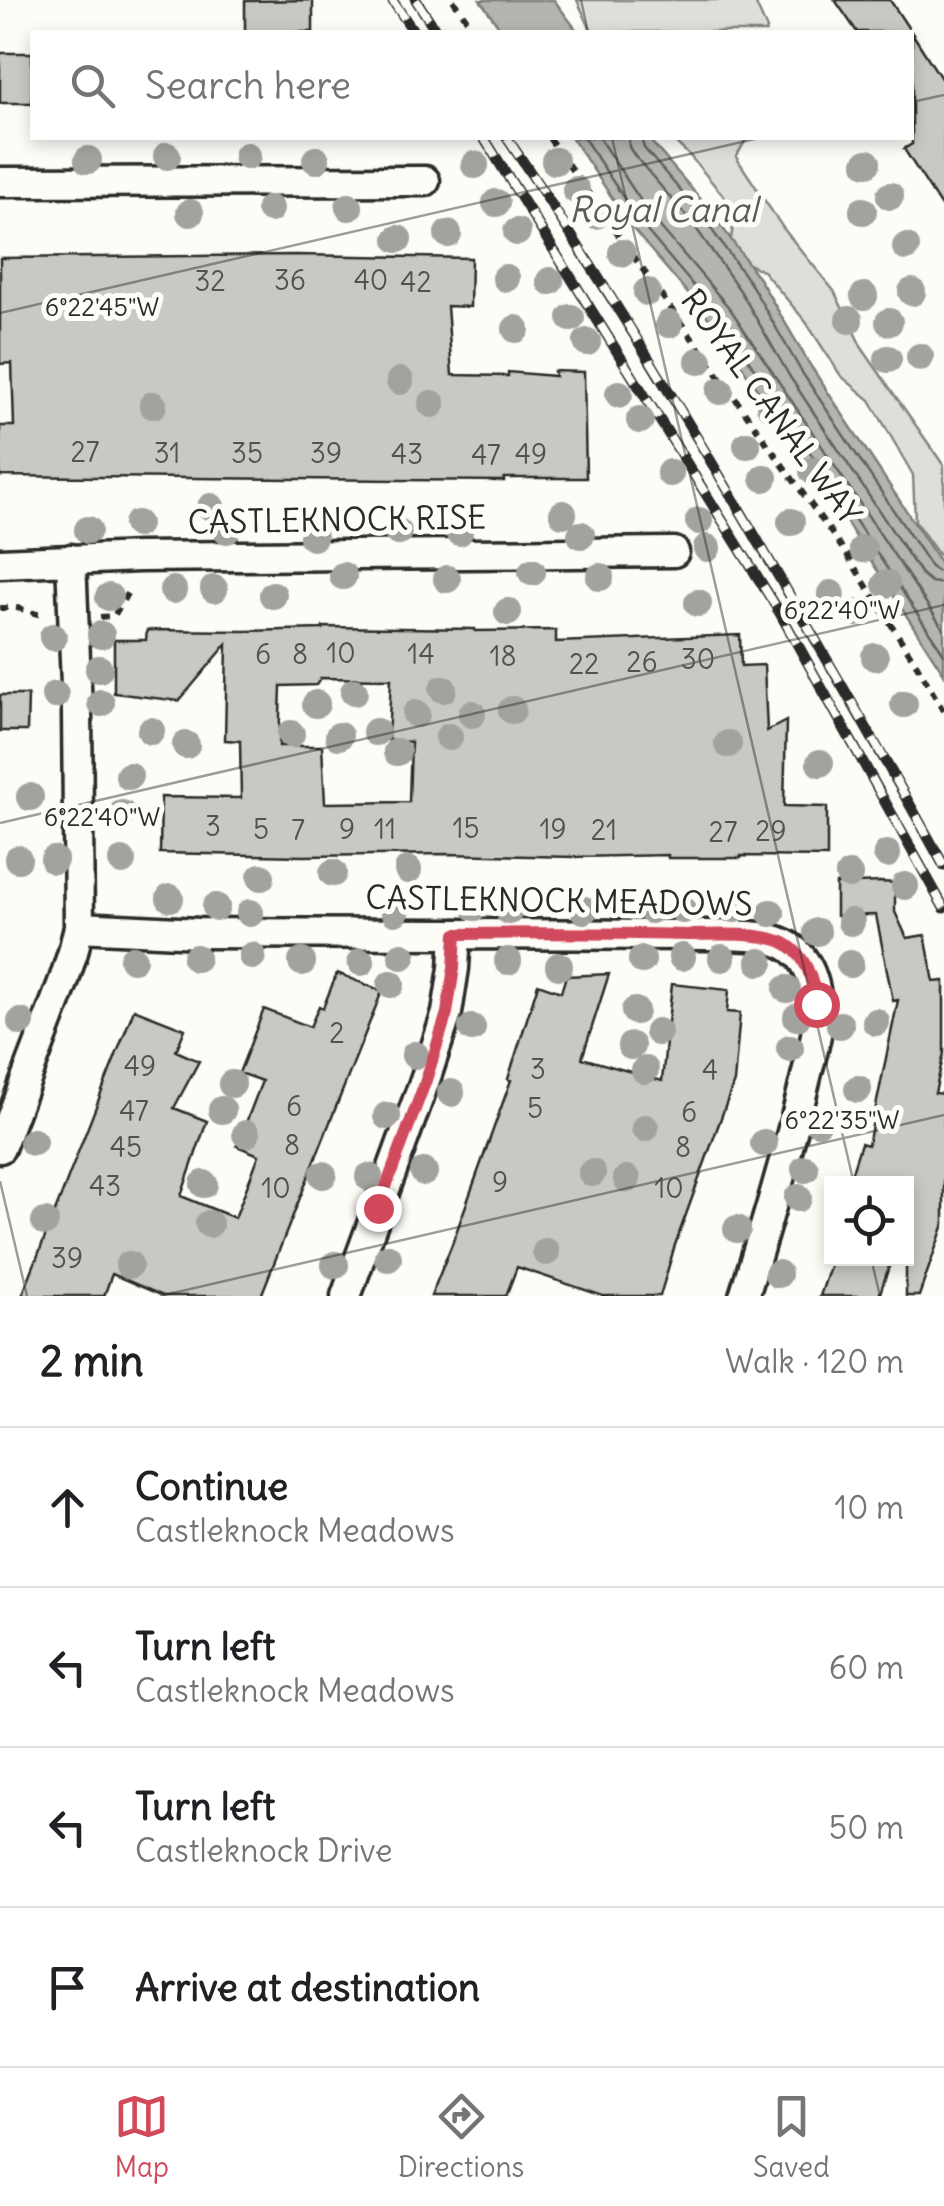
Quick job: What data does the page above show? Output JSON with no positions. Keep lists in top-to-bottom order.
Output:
{
  "streets": {
    "street": ["CASTLEKNOCK RISE", "CASTLEKNOCK MEADOWS"],
    "path": ["ROYAL CANAL WAY"]
  },
  "water": ["Royal Canal"],
  "house_numbers": [
    "36",
    "40",
    "32",
    "42",
    "27",
    "31",
    "35",
    "39",
    "43",
    "49",
    "47",
    "10",
    "6",
    "8",
    "14",
    "18",
    "30",
    "26",
    "22",
    "3",
    "15",
    "5",
    "9",
    "11",
    "19",
    "7",
    "21",
    "29",
    "27",
    "2",
    "49",
    "3",
    "4",
    "6",
    "5",
    "47",
    "6",
    "8",
    "45",
    "8",
    "9",
    "43",
    "10",
    "10",
    "39"
  ],
  "page": {
    "search": "Search here",
    "heading": ["2 min", "Walk · 120 m"],
    "list": [
      ["Continue", "Castleknock Meadows", "10 m"],
      ["Turn left", "Castleknock Meadows", "60 m"],
      ["Turn left", "Castleknock Drive", "50 m"],
      "Arrive at destination"
    ],
    "nav": ["Map", "Directions", "Saved"]
  },
  "coordinates": ["6°22'45\"W", "6°22'40\"W", "6°22'35\"W"]
}
